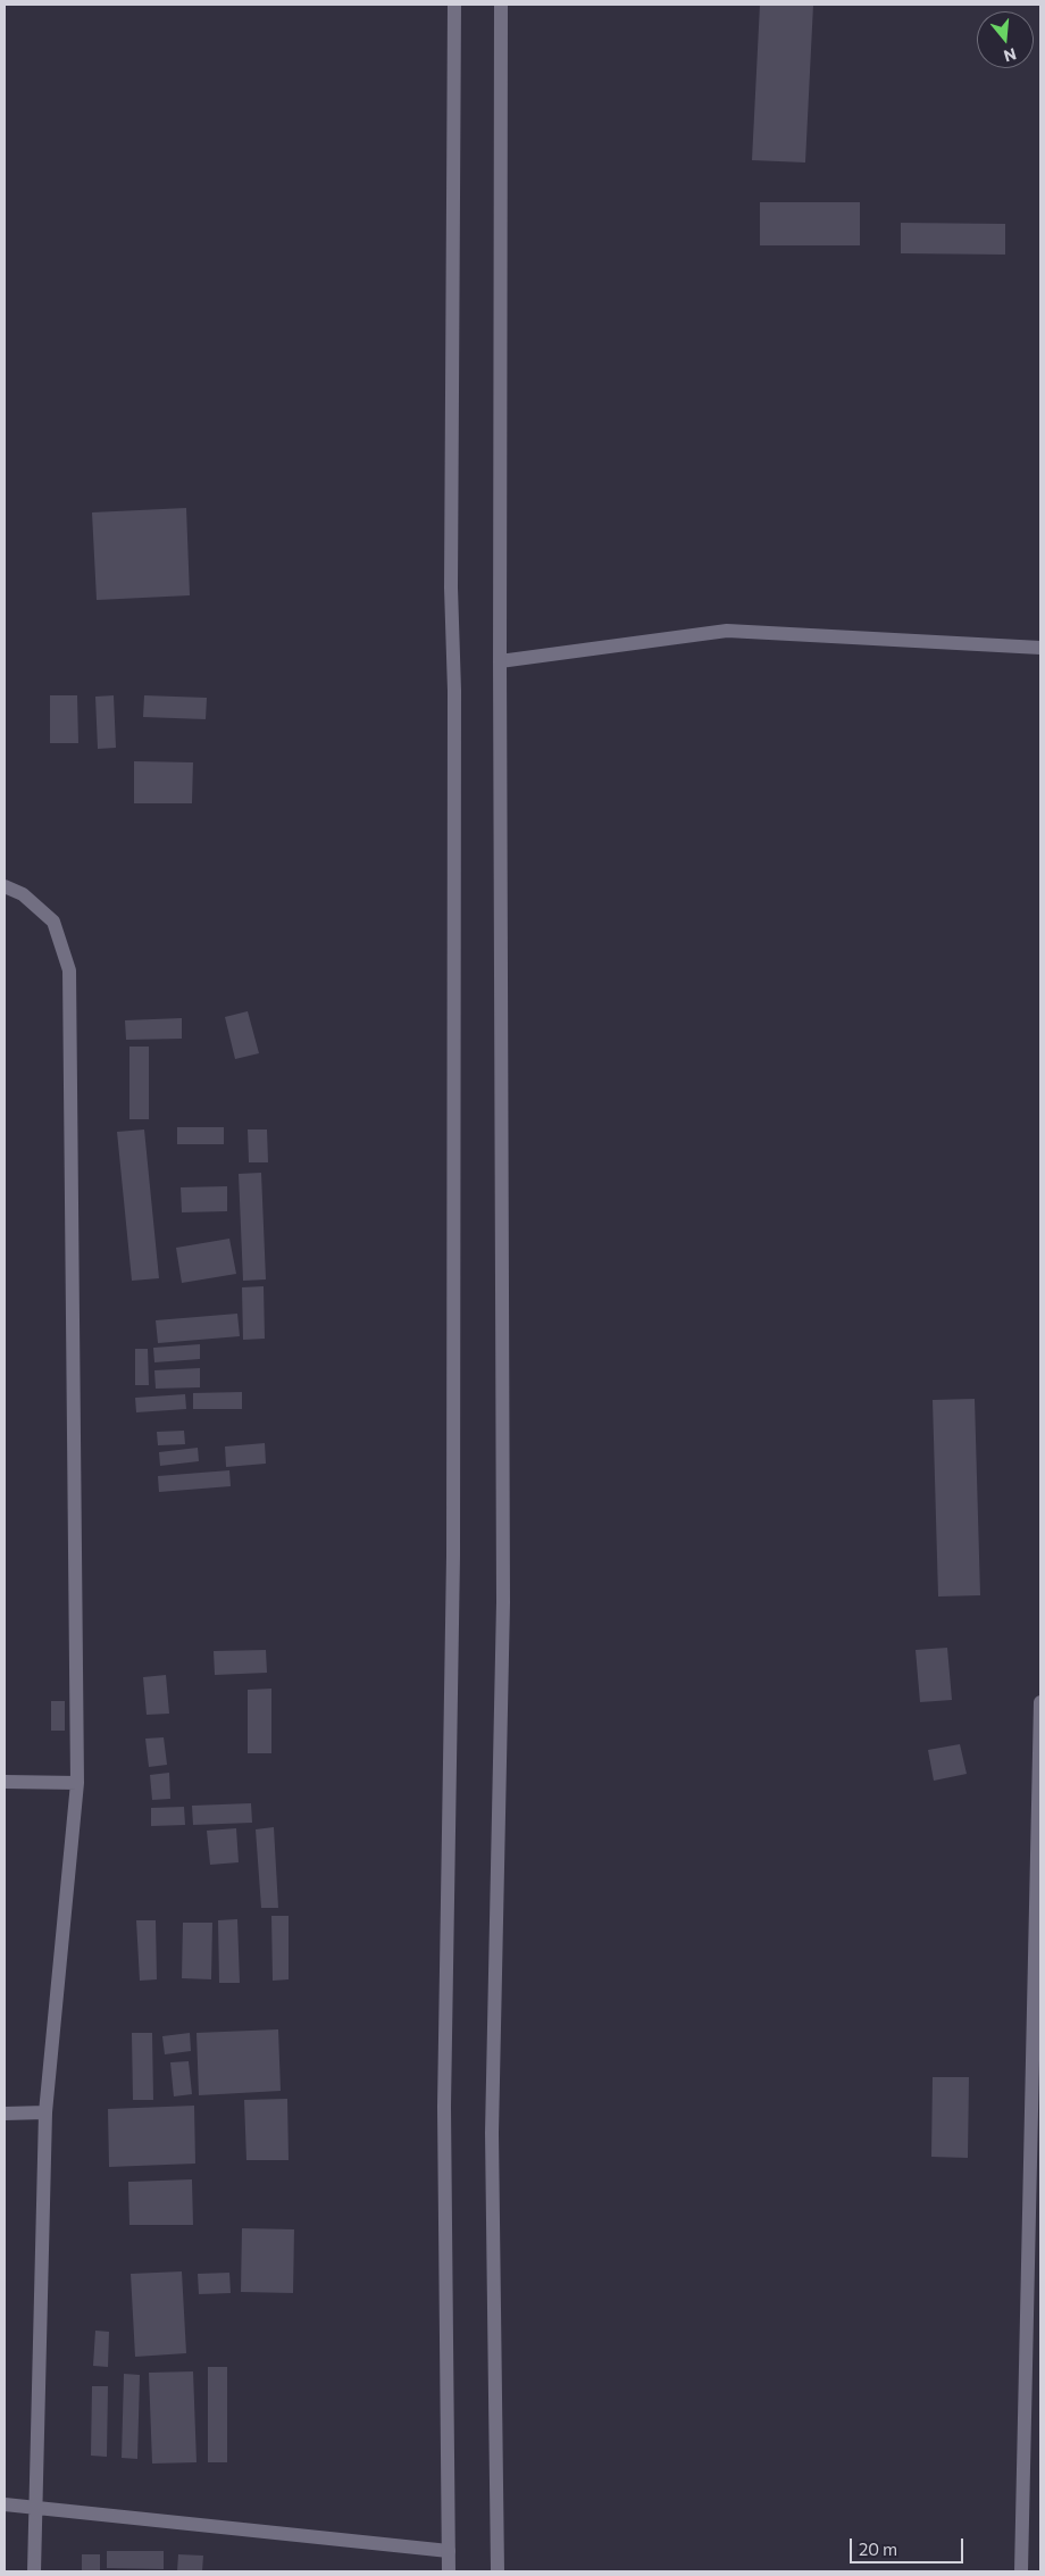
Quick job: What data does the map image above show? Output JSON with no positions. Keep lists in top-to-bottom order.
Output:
{
  "scale_bar": "20 m",
  "north": "bottom"
}
